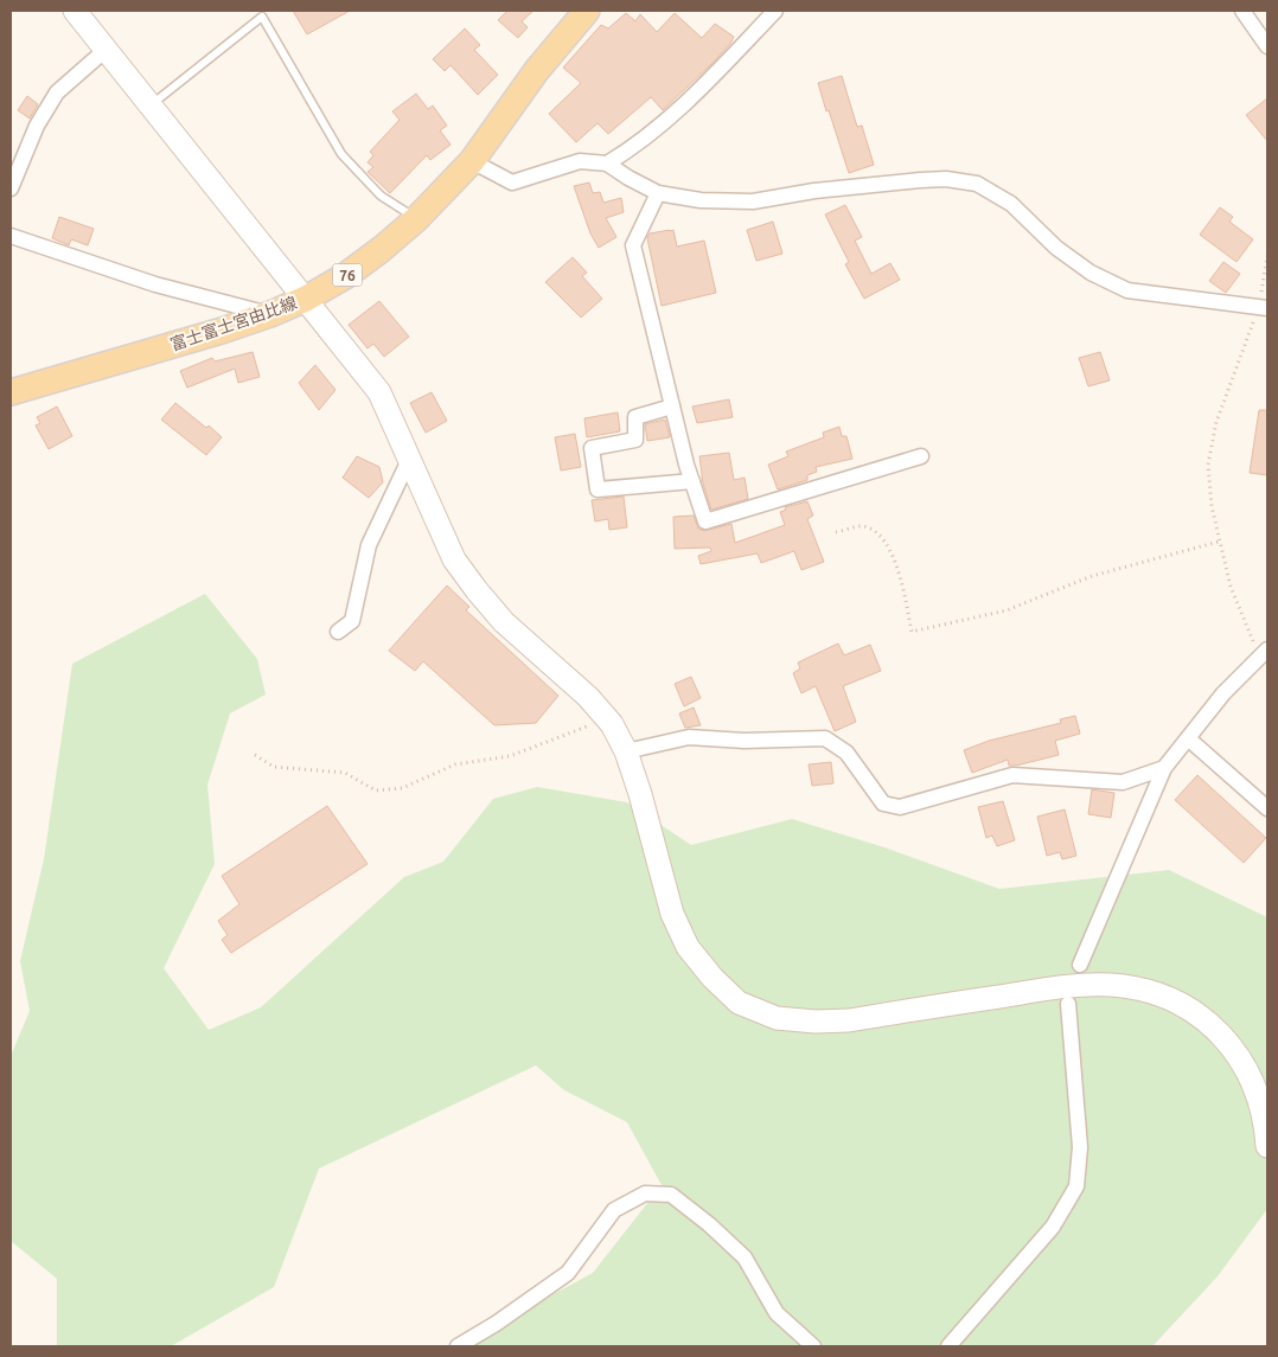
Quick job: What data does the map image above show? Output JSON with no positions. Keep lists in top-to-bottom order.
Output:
{
  "streets": {
    "main road": ["76", "富士富士宮由比線"]
  }
}
